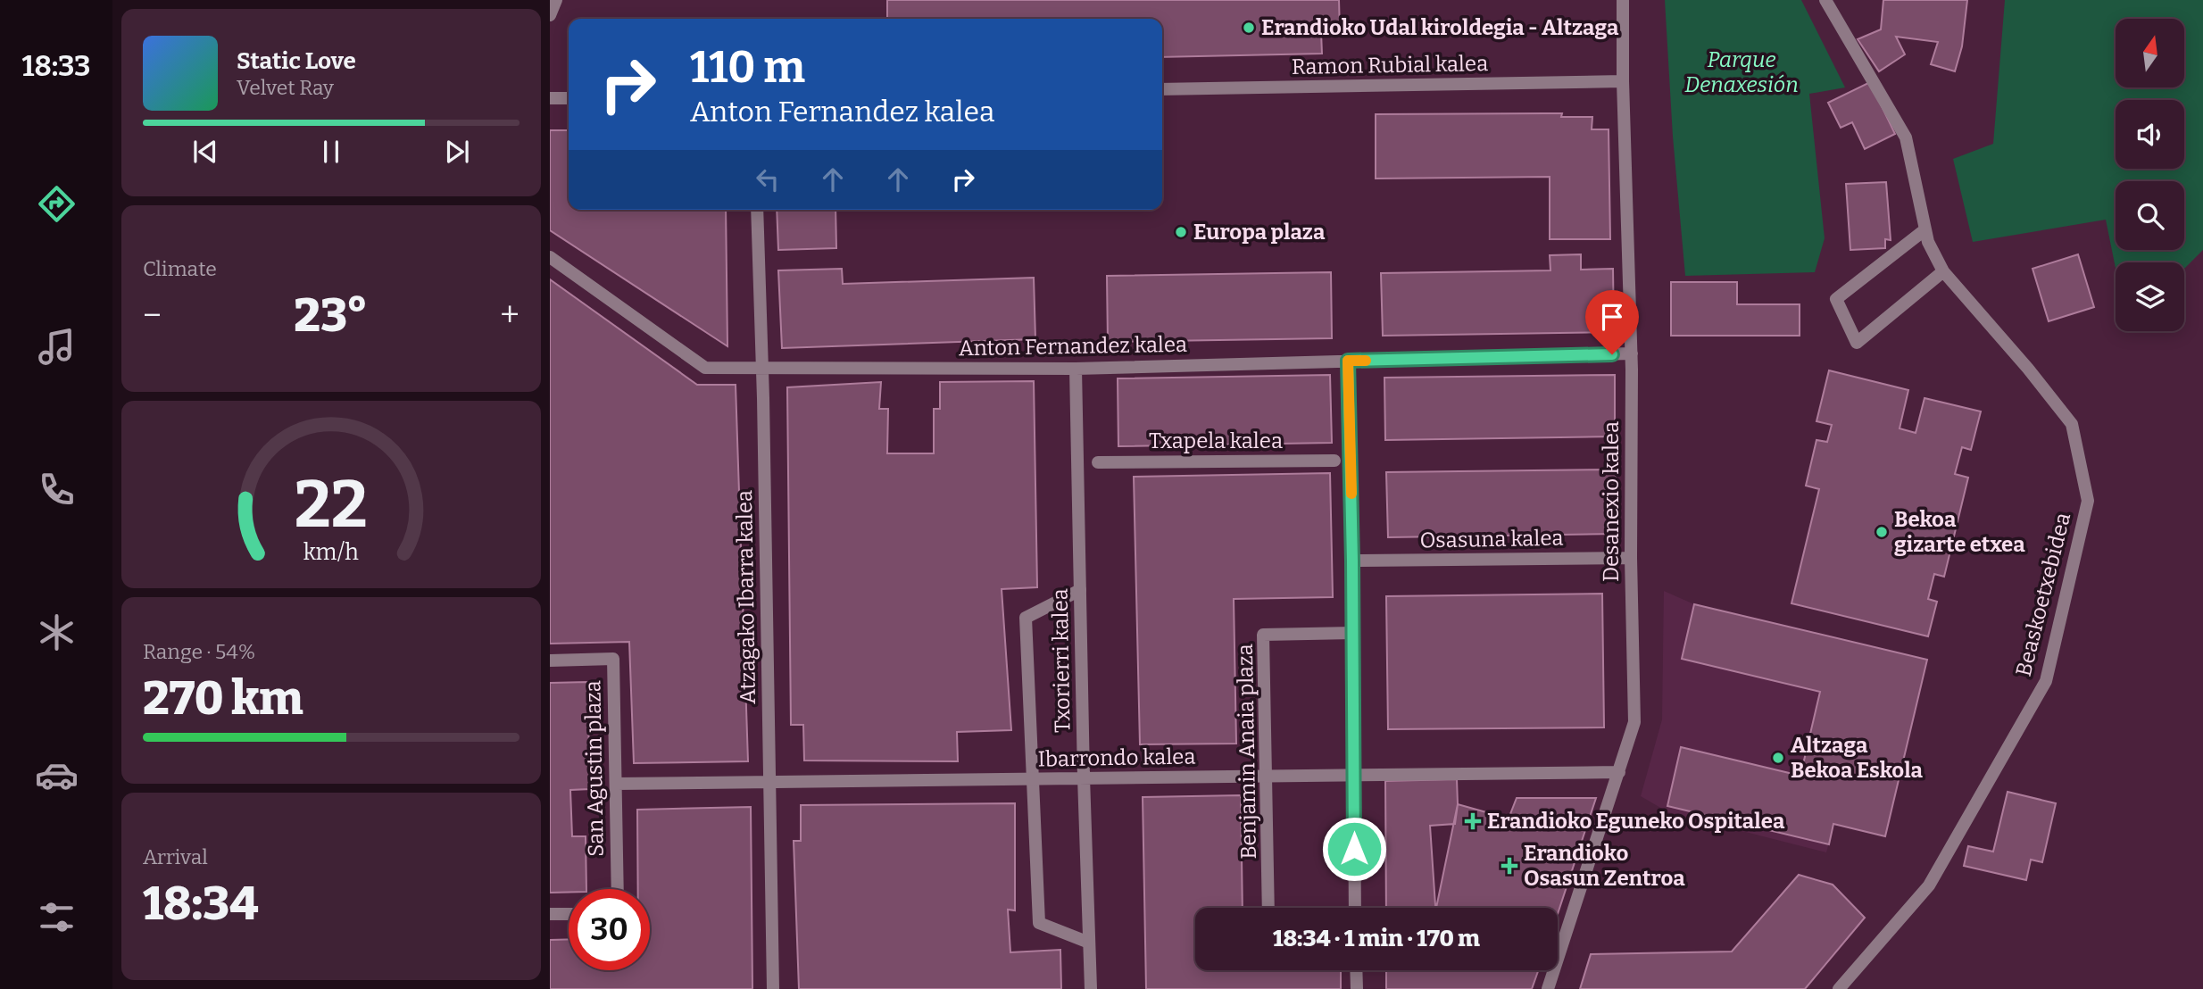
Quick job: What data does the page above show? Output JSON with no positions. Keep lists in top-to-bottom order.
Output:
{
  "streets": {
    "street": [
      "Ramon Rubial kalea",
      "Anton Fernandez kalea",
      "Txapela kalea",
      "Desanexio kalea",
      "Osasuna kalea",
      "Beaskoetxebidea",
      "Atzagako Ibarra kalea",
      "Txorierri kalea",
      "Benjamin Anaia plaza",
      "Ibarrondo kalea",
      "San Agustin plaza"
    ]
  },
  "crossings": [
    ["Ramon Rubial kalea", "Desanexio kalea"],
    ["Anton Fernandez kalea", "Desanexio kalea"],
    ["Anton Fernandez kalea", "Atzagako Ibarra kalea"],
    ["Anton Fernandez kalea", "Txorierri kalea"],
    ["Desanexio kalea", "Osasuna kalea"],
    ["Desanexio kalea", "Ibarrondo kalea"],
    ["Atzagako Ibarra kalea", "Ibarrondo kalea"],
    ["Txorierri kalea", "Ibarrondo kalea"],
    ["Benjamin Anaia plaza", "Ibarrondo kalea"],
    ["Ibarrondo kalea", "San Agustin plaza"]
  ],
  "parks": ["Parque Denaxesión"],
  "places": {
    "other": [
      "Erandioko Udal kiroldegia - Altzaga",
      "Europa plaza",
      "Bekoa gizarte etxea",
      "Altzaga Bekoa Eskola"
    ],
    "health": ["Erandioko Eguneko Ospitalea", "Erandioko Osasun Zentroa"]
  },
  "north": "top",
  "page": {
    "tabs": "18:33",
    "turn": ["110 m", "Anton Fernandez kalea"],
    "song": ["Static Love", "Velvet Ray"],
    "tile": [
      "Climate",
      ["Range · 54%", "270 km"],
      ["Arrival", "18:34"]
    ],
    "heat": ["−", "23°", "+"],
    "limit": "30",
    "trip": "18:34 · 1 min · 170 m",
    "gauge": ["22", "km/h"]
  }
}
